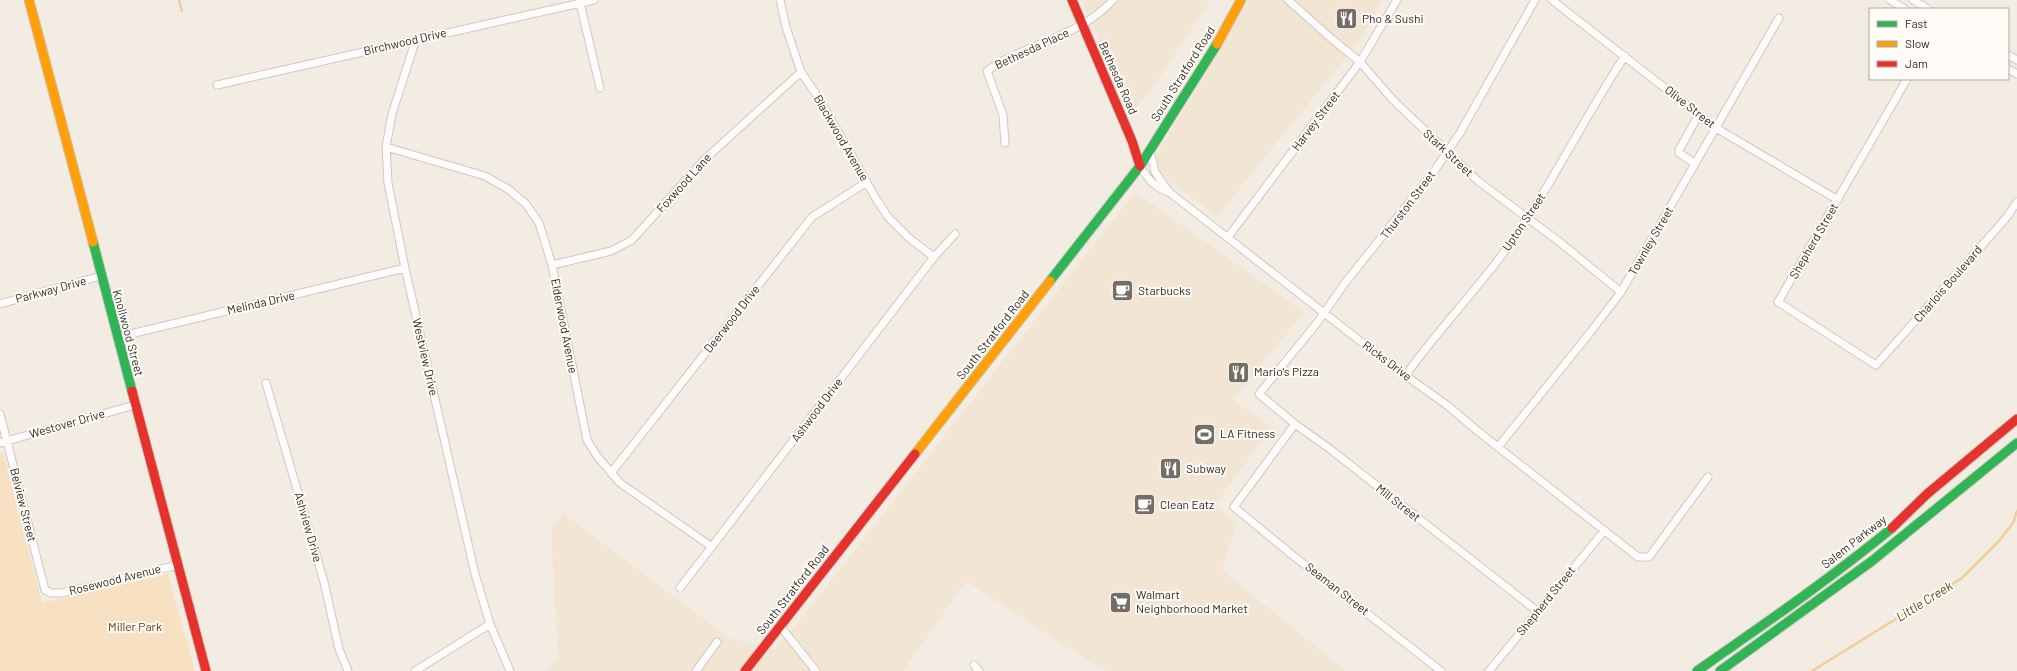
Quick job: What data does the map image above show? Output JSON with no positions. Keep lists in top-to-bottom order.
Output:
{
  "streets": {
    "main road": [
      "South Stratford Road",
      "Bethesda Road",
      "Knollwood Street",
      "Salem Parkway"
    ],
    "street": [
      "Birchwood Drive",
      "Bethesda Place",
      "Olive Street",
      "Harvey Street",
      "Blackwood Avenue",
      "Stark Street",
      "Foxwood Lane",
      "Thurston Street",
      "Upton Street",
      "Townley Street",
      "Shepherd Street",
      "Charlois Boulevard",
      "Parkway Drive",
      "Melinda Drive",
      "Deerwood Drive",
      "Elderwood Avenue",
      "Westview Drive",
      "Ricks Drive",
      "Ashwood Drive",
      "Westover Drive",
      "Mill Street",
      "Belview Street",
      "Ashview Drive",
      "Rosewood Avenue",
      "Seaman Street"
    ]
  },
  "crossings": [
    ["Birchwood Drive", "Westview Drive"],
    ["Bethesda Place", "Bethesda Road"],
    ["South Stratford Road", "Bethesda Road"],
    ["South Stratford Road", "Ricks Drive"],
    ["Bethesda Road", "Ricks Drive"],
    ["Olive Street", "Upton Street"],
    ["Olive Street", "Townley Street"],
    ["Olive Street", "Shepherd Street"],
    ["Harvey Street", "Stark Street"],
    ["Harvey Street", "Ricks Drive"],
    ["Blackwood Avenue", "Foxwood Lane"],
    ["Blackwood Avenue", "Deerwood Drive"],
    ["Blackwood Avenue", "Ashwood Drive"],
    ["Stark Street", "Thurston Street"],
    ["Stark Street", "Upton Street"],
    ["Stark Street", "Townley Street"],
    ["Foxwood Lane", "Elderwood Avenue"],
    ["Thurston Street", "Ricks Drive"],
    ["Thurston Street", "Mill Street"],
    ["Upton Street", "Ricks Drive"],
    ["Townley Street", "Ricks Drive"],
    ["Shepherd Street", "Charlois Boulevard"],
    ["Shepherd Street", "Ricks Drive"],
    ["Shepherd Street", "Mill Street"],
    ["Parkway Drive", "Knollwood Street"],
    ["Melinda Drive", "Knollwood Street"],
    ["Melinda Drive", "Westview Drive"],
    ["Deerwood Drive", "Elderwood Avenue"],
    ["Elderwood Avenue", "Westview Drive"],
    ["Elderwood Avenue", "Ashwood Drive"],
    ["Knollwood Street", "Westover Drive"],
    ["Knollwood Street", "Rosewood Avenue"],
    ["Westover Drive", "Belview Street"],
    ["Mill Street", "Seaman Street"],
    ["Belview Street", "Rosewood Avenue"]
  ],
  "water": ["Little Creek"],
  "parks": ["Miller Park"],
  "places": {
    "restaurant": ["Pho & Sushi", "Mario's Pizza", "Subway"],
    "cafe": ["Starbucks", "Clean Eatz"],
    "sports": ["LA Fitness"],
    "supermarket": ["Walmart Neighborhood Market"]
  },
  "legend": ["Fast", "Slow", "Jam"]
}
